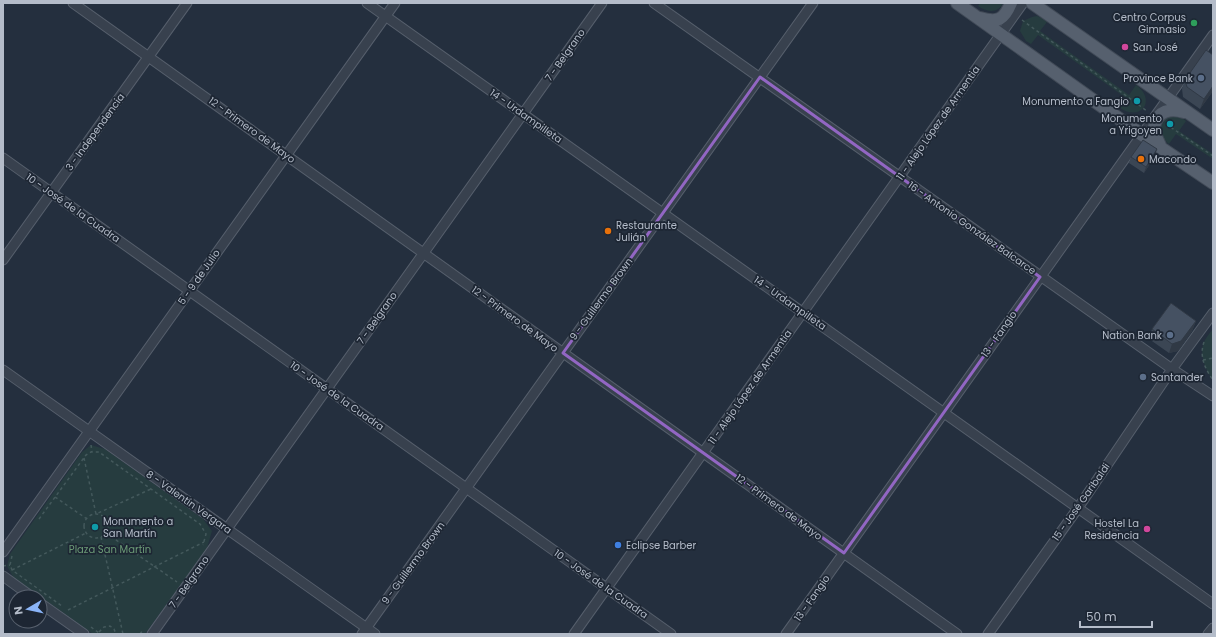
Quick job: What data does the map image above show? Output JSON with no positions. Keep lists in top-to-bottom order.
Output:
{
  "streets": {
    "street": [
      "7 - Belgrano",
      "14 - Urdampilleta",
      "11 - Alejo López de Armentia",
      "12 - Primero de Mayo",
      "3 - Independencia",
      "10 - José de la Cuadra",
      "16 - Antonio González Balcarce",
      "5 - 9 de Julio",
      "9 - Guillermo Brown",
      "13 - Fangio",
      "8 - Valentín Vergara",
      "15 - José Garibaldi"
    ]
  },
  "crossings": [
    ["7 - Belgrano", "14 - Urdampilleta"],
    ["7 - Belgrano", "12 - Primero de Mayo"],
    ["7 - Belgrano", "10 - José de la Cuadra"],
    ["7 - Belgrano", "8 - Valentín Vergara"],
    ["14 - Urdampilleta", "11 - Alejo López de Armentia"],
    ["14 - Urdampilleta", "5 - 9 de Julio"],
    ["14 - Urdampilleta", "9 - Guillermo Brown"],
    ["14 - Urdampilleta", "13 - Fangio"],
    ["14 - Urdampilleta", "15 - José Garibaldi"],
    ["11 - Alejo López de Armentia", "12 - Primero de Mayo"],
    ["11 - Alejo López de Armentia", "10 - José de la Cuadra"],
    ["11 - Alejo López de Armentia", "16 - Antonio González Balcarce"],
    ["12 - Primero de Mayo", "3 - Independencia"],
    ["12 - Primero de Mayo", "5 - 9 de Julio"],
    ["12 - Primero de Mayo", "9 - Guillermo Brown"],
    ["12 - Primero de Mayo", "13 - Fangio"],
    ["3 - Independencia", "10 - José de la Cuadra"],
    ["10 - José de la Cuadra", "5 - 9 de Julio"],
    ["10 - José de la Cuadra", "9 - Guillermo Brown"],
    ["16 - Antonio González Balcarce", "9 - Guillermo Brown"],
    ["16 - Antonio González Balcarce", "13 - Fangio"],
    ["16 - Antonio González Balcarce", "15 - José Garibaldi"],
    ["5 - 9 de Julio", "8 - Valentín Vergara"],
    ["9 - Guillermo Brown", "8 - Valentín Vergara"]
  ],
  "parks": ["Plaza San Martín"],
  "places": [
    "Centro Corpus Gimnasio",
    "San José",
    "Province Bank",
    "Monumento a Fangio",
    "Monumento a Yrigoyen",
    "Macondo",
    "Restaurante Julián",
    "Nation Bank",
    "Santander",
    "Monumento a San Martín",
    "Hostel La Residencia",
    "Eclipse Barber"
  ],
  "scale_bar": "50 m",
  "north": "left"
}
